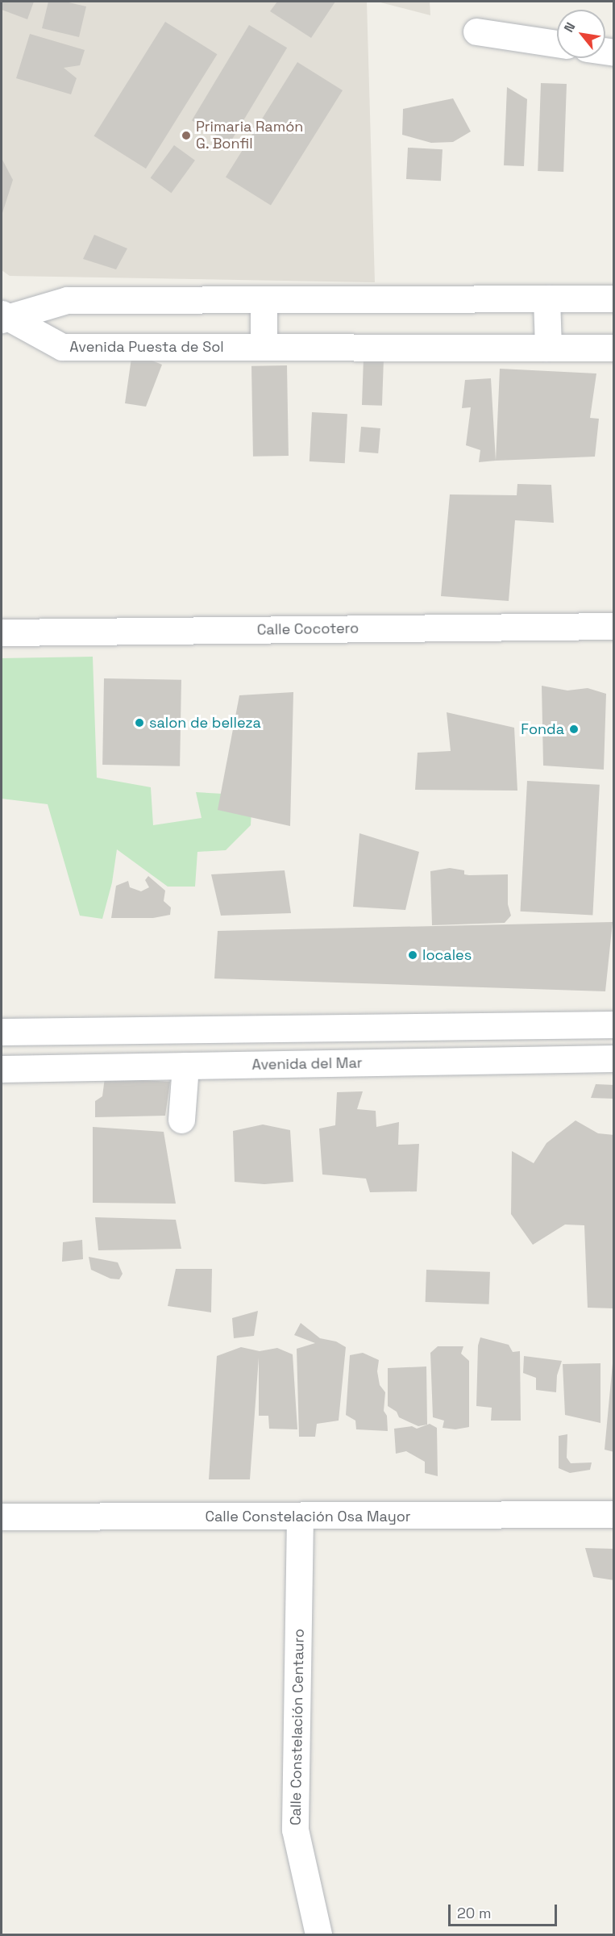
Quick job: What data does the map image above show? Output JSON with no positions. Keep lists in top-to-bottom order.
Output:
{
  "streets": {
    "street": [
      "Avenida Puesta de Sol",
      "Calle Cocotero",
      "Avenida del Mar",
      "Calle Constelación Osa Mayor",
      "Calle Constelación Centauro"
    ]
  },
  "crossings": [
    ["Calle Constelación Osa Mayor", "Calle Constelación Centauro"]
  ],
  "places": [
    "Primaria Ramón G. Bonfil",
    "salon de belleza",
    "Fonda",
    "locales"
  ],
  "scale_bar": "20 m",
  "north": "top left"
}
